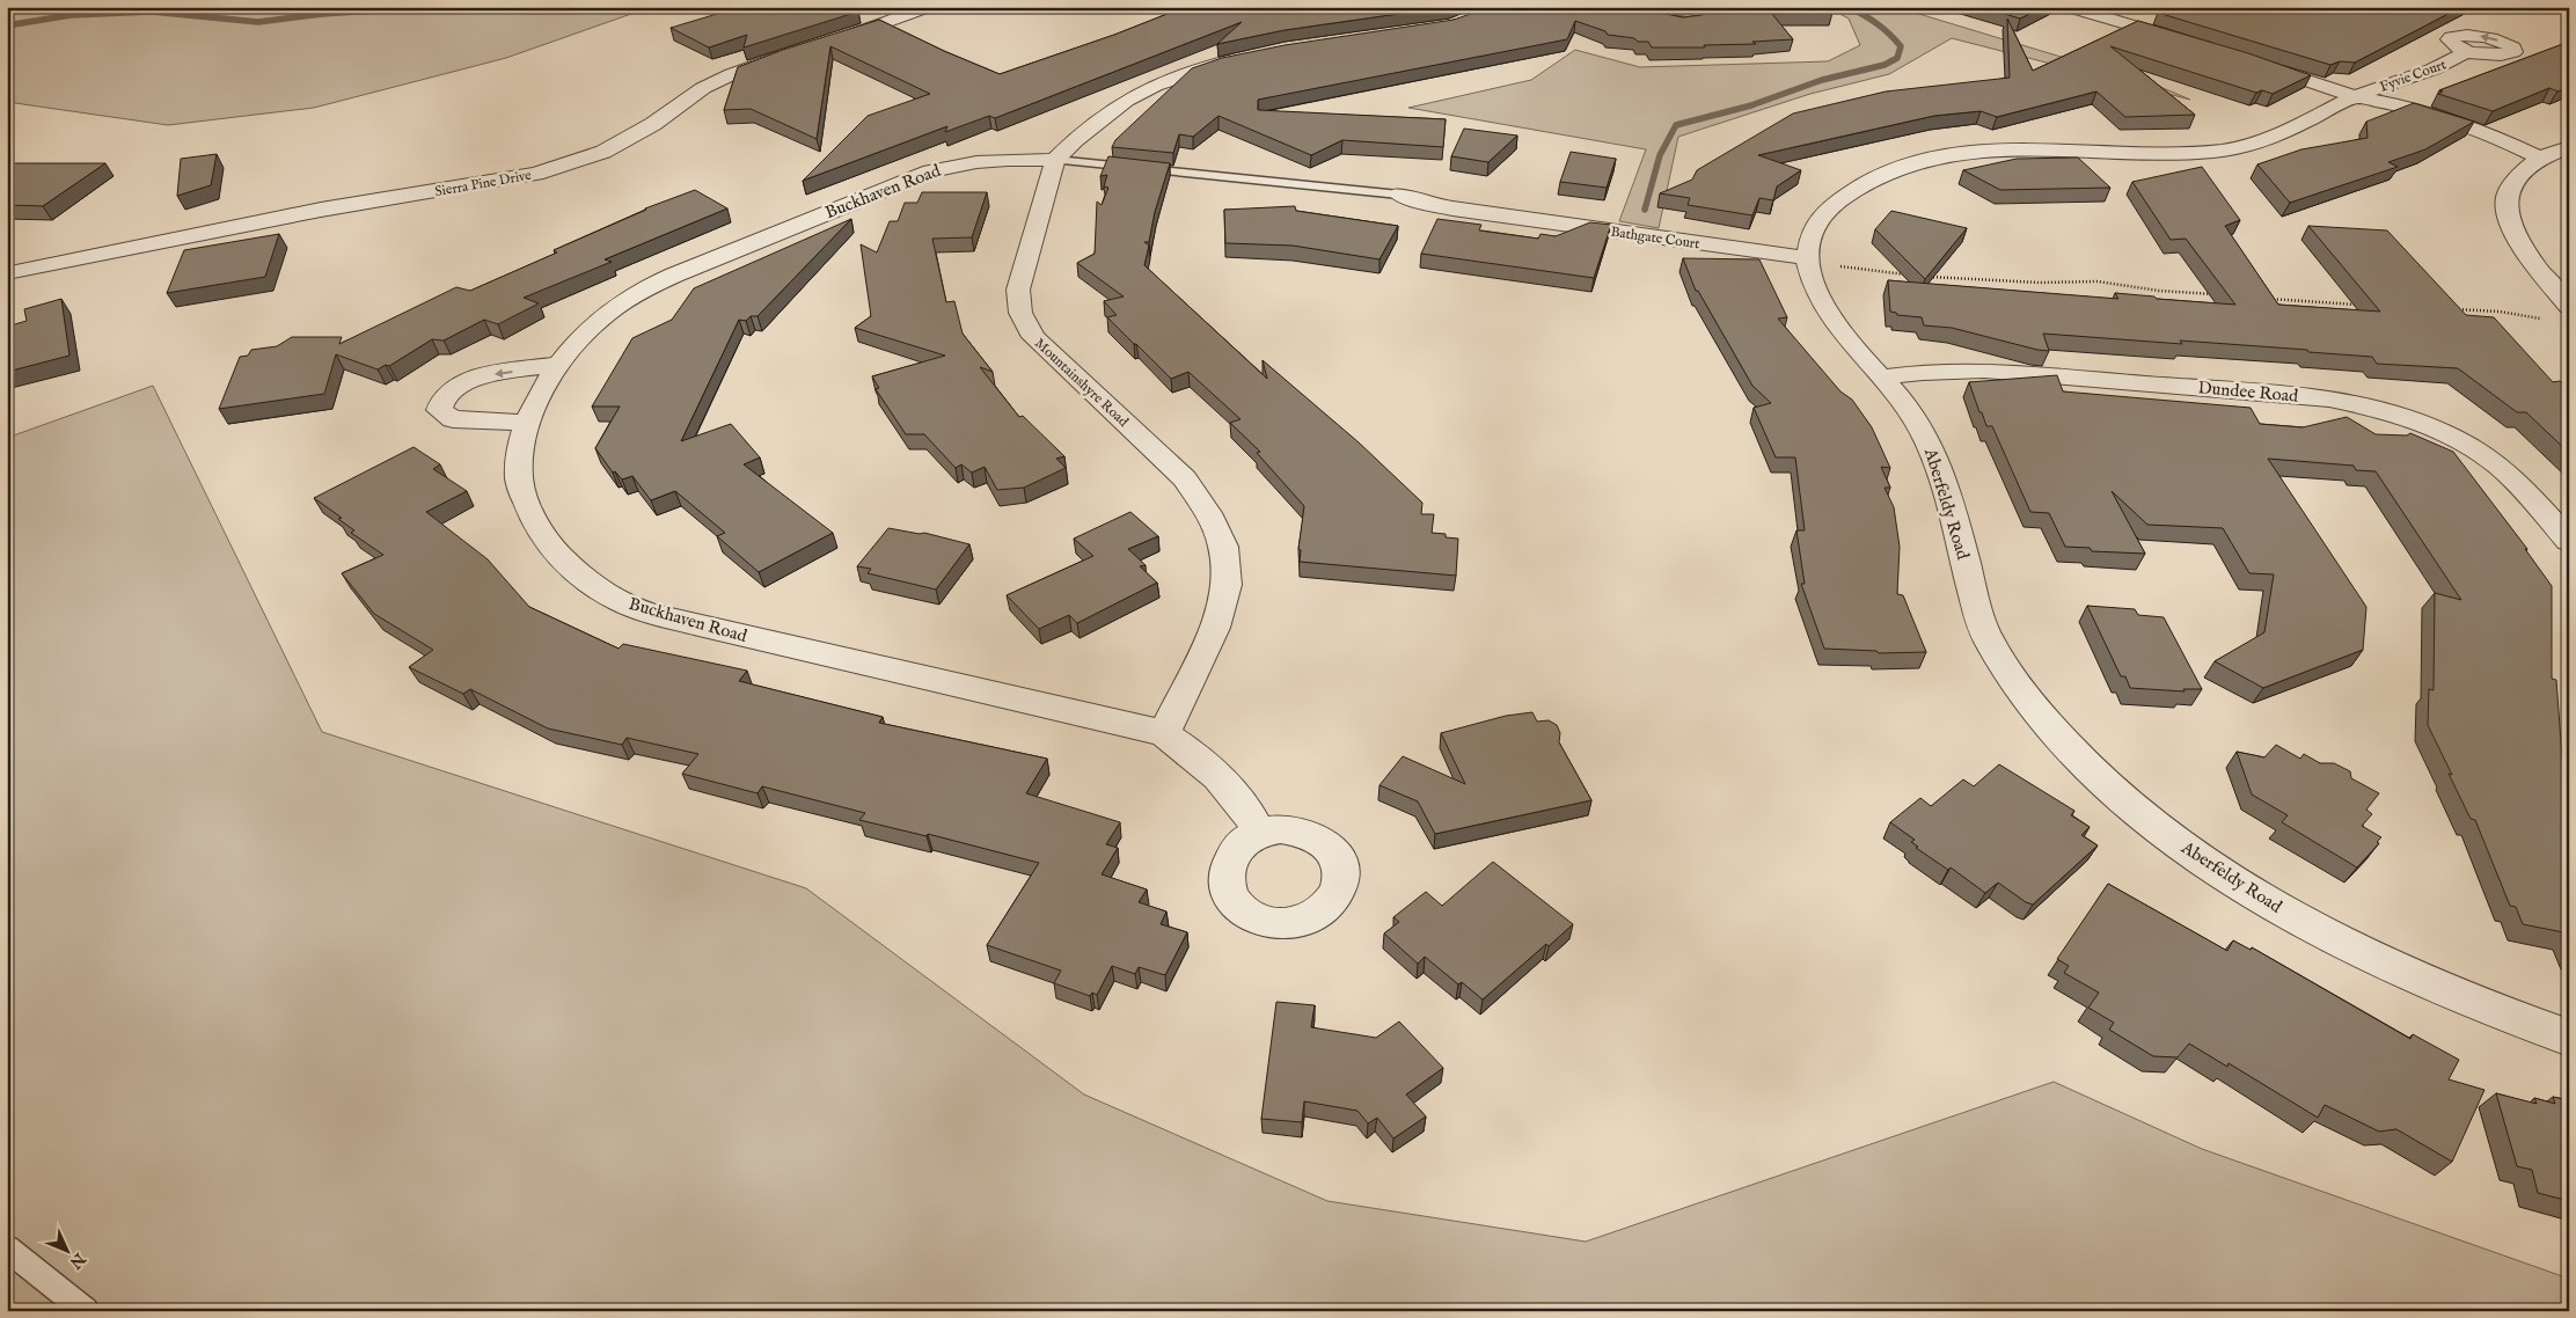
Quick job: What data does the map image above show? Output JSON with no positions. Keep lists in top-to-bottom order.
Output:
{
  "streets": {
    "street": [
      "Fyvie Court",
      "Sierra Pine Drive",
      "Buckhaven Road",
      "Bathgate Court",
      "Mountainshyre Road",
      "Dundee Road",
      "Aberfeldy Road"
    ]
  },
  "crossings": [
    ["Fyvie Court", "Aberfeldy Road"],
    ["Buckhaven Road", "Mountainshyre Road"],
    ["Bathgate Court", "Aberfeldy Road"],
    ["Dundee Road", "Aberfeldy Road"]
  ],
  "north": "bottom right"
}
